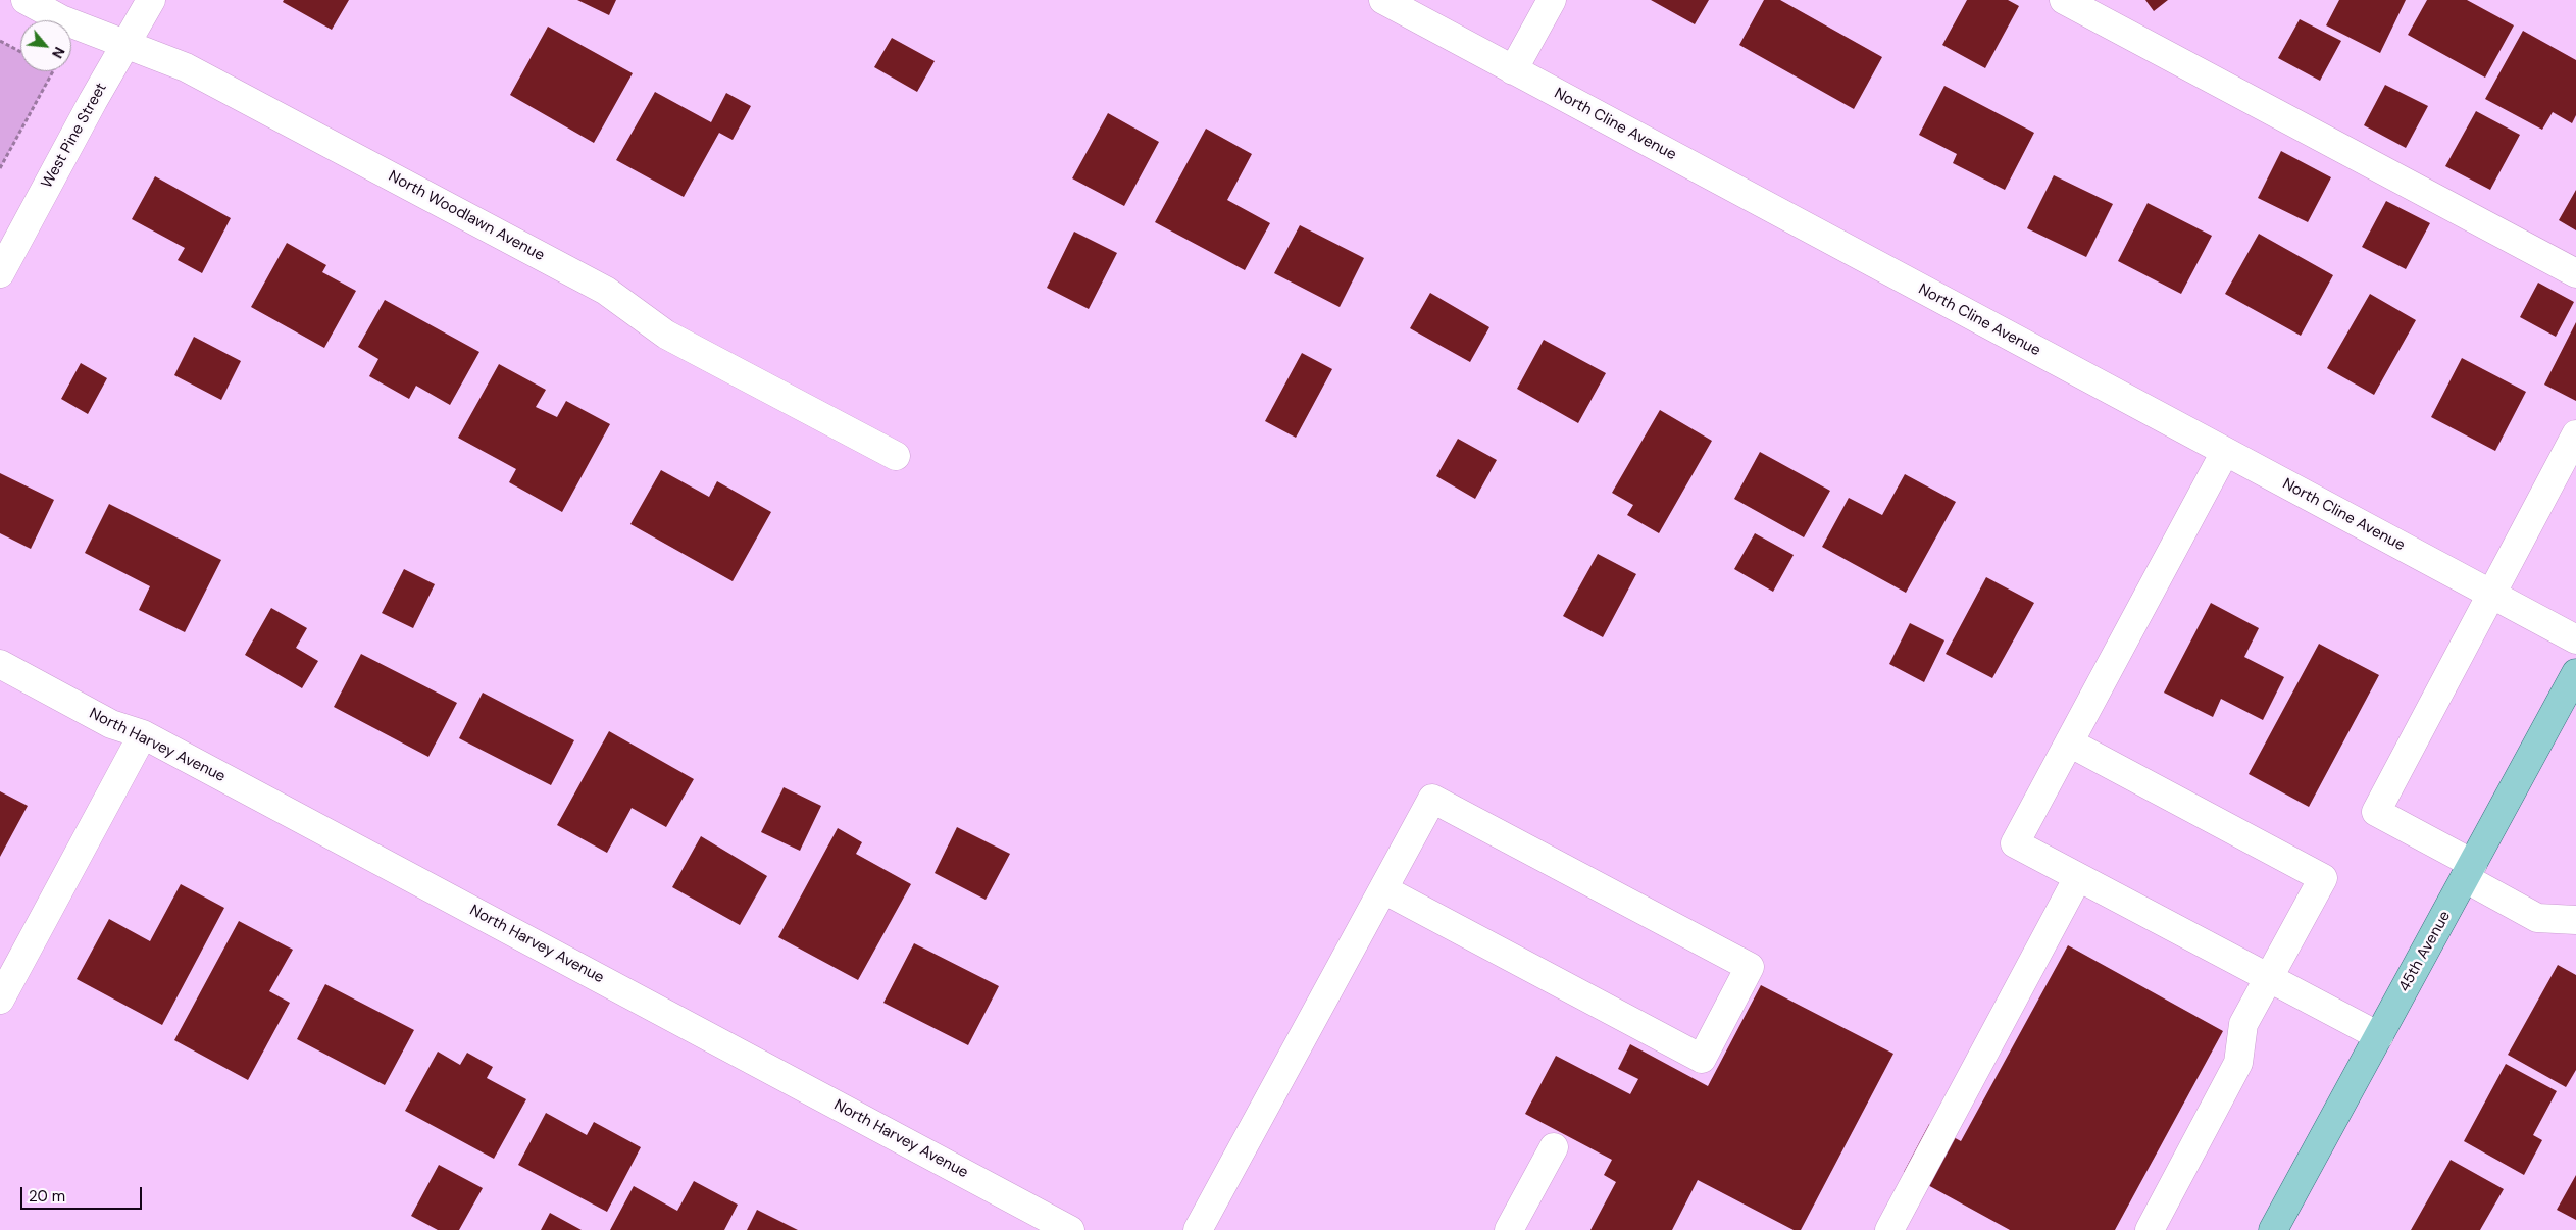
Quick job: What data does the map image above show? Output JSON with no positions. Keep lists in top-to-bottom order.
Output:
{
  "streets": {
    "main road": ["45th Avenue"],
    "street": [
      "North Cline Avenue",
      "West Pine Street",
      "North Woodlawn Avenue",
      "North Harvey Avenue"
    ]
  },
  "crossings": [
    ["West Pine Street", "North Woodlawn Avenue"]
  ],
  "scale_bar": "20 m",
  "north": "bottom right"
}
